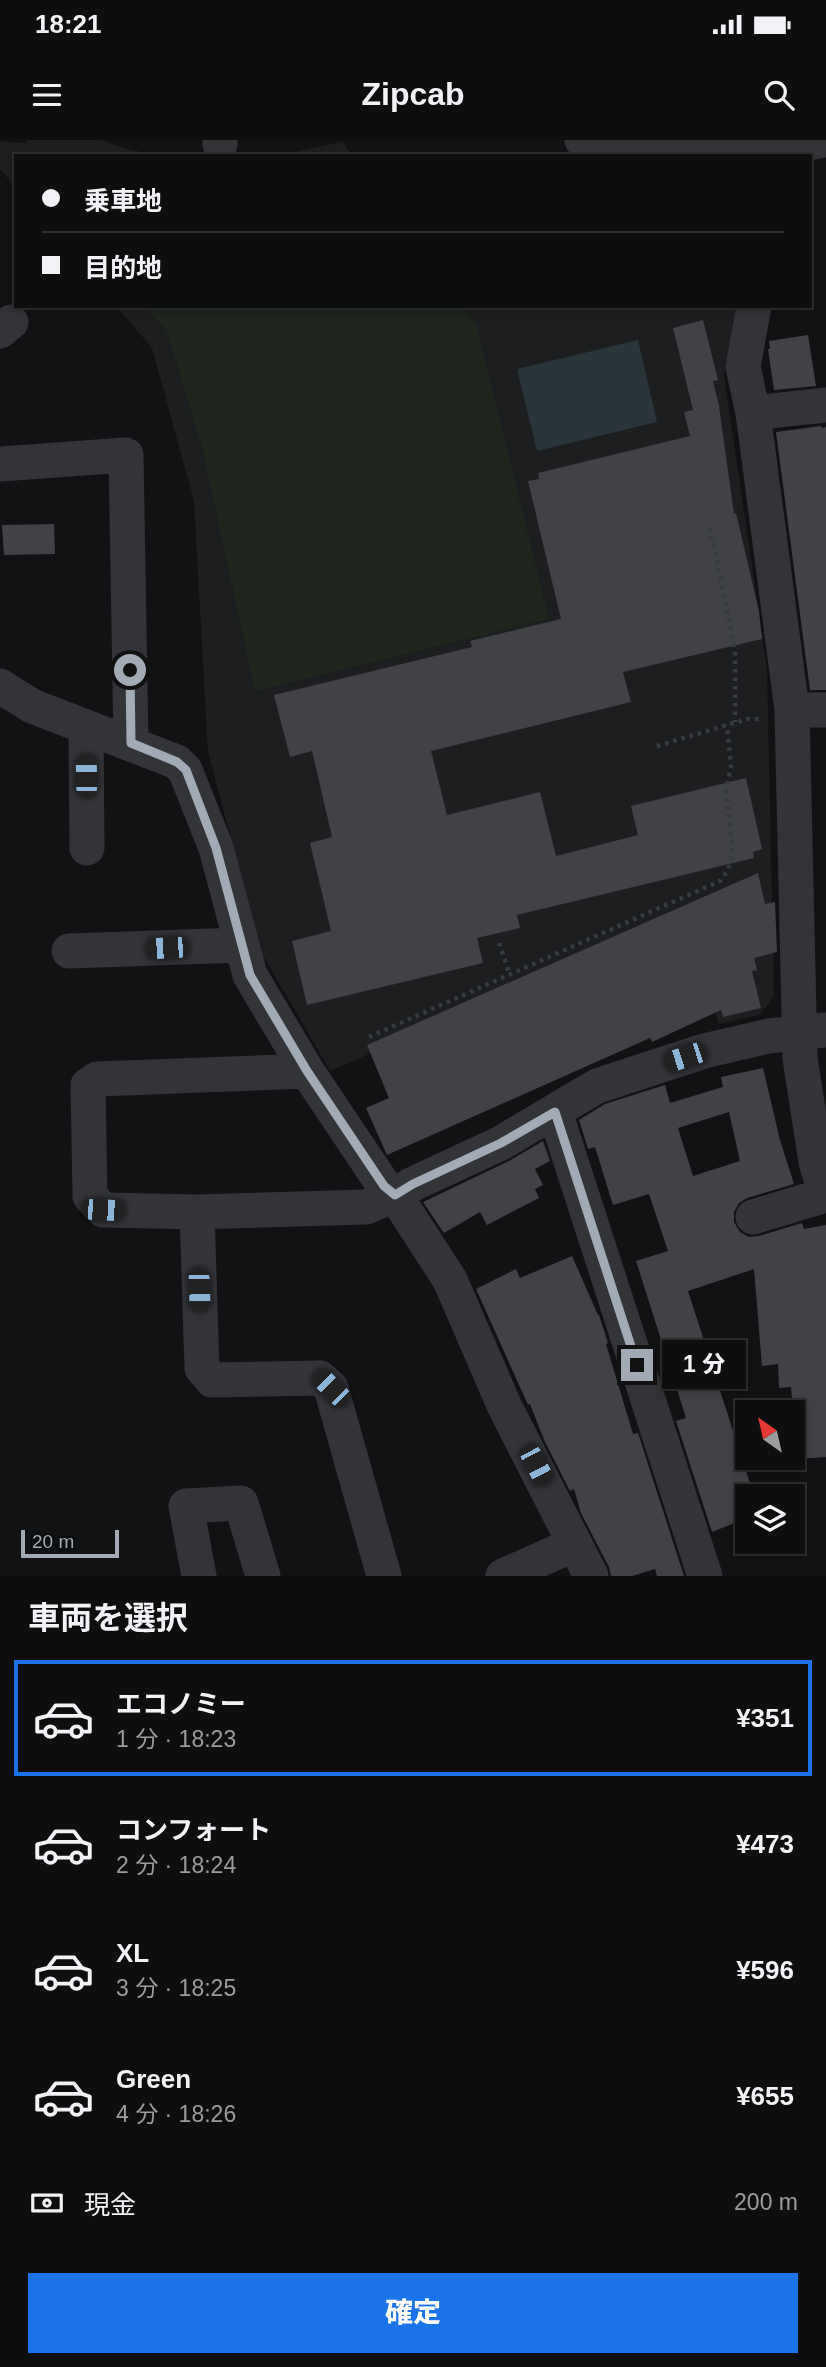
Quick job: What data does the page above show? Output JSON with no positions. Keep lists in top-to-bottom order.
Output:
{
  "scale_bar": "20 m",
  "north": "top left",
  "page": {
    "status": "18:21",
    "header": "Zipcab",
    "banner": ["乗車地", "目的地"],
    "bubble": "1 分",
    "scale": "20 m",
    "heading": "車両を選択",
    "list": [
      {
        "name": "エコノミー",
        "note": "1 分 · 18:23",
        "value": "¥351"
      },
      {
        "name": "コンフォート",
        "note": "2 分 · 18:24",
        "value": "¥473"
      },
      {
        "name": "XL",
        "note": "3 分 · 18:25",
        "value": "¥596"
      },
      {
        "name": "Green",
        "note": "4 分 · 18:26",
        "value": "¥655"
      }
    ],
    "pay": ["現金", "200 m"],
    "buttons": "確定"
  }
}
